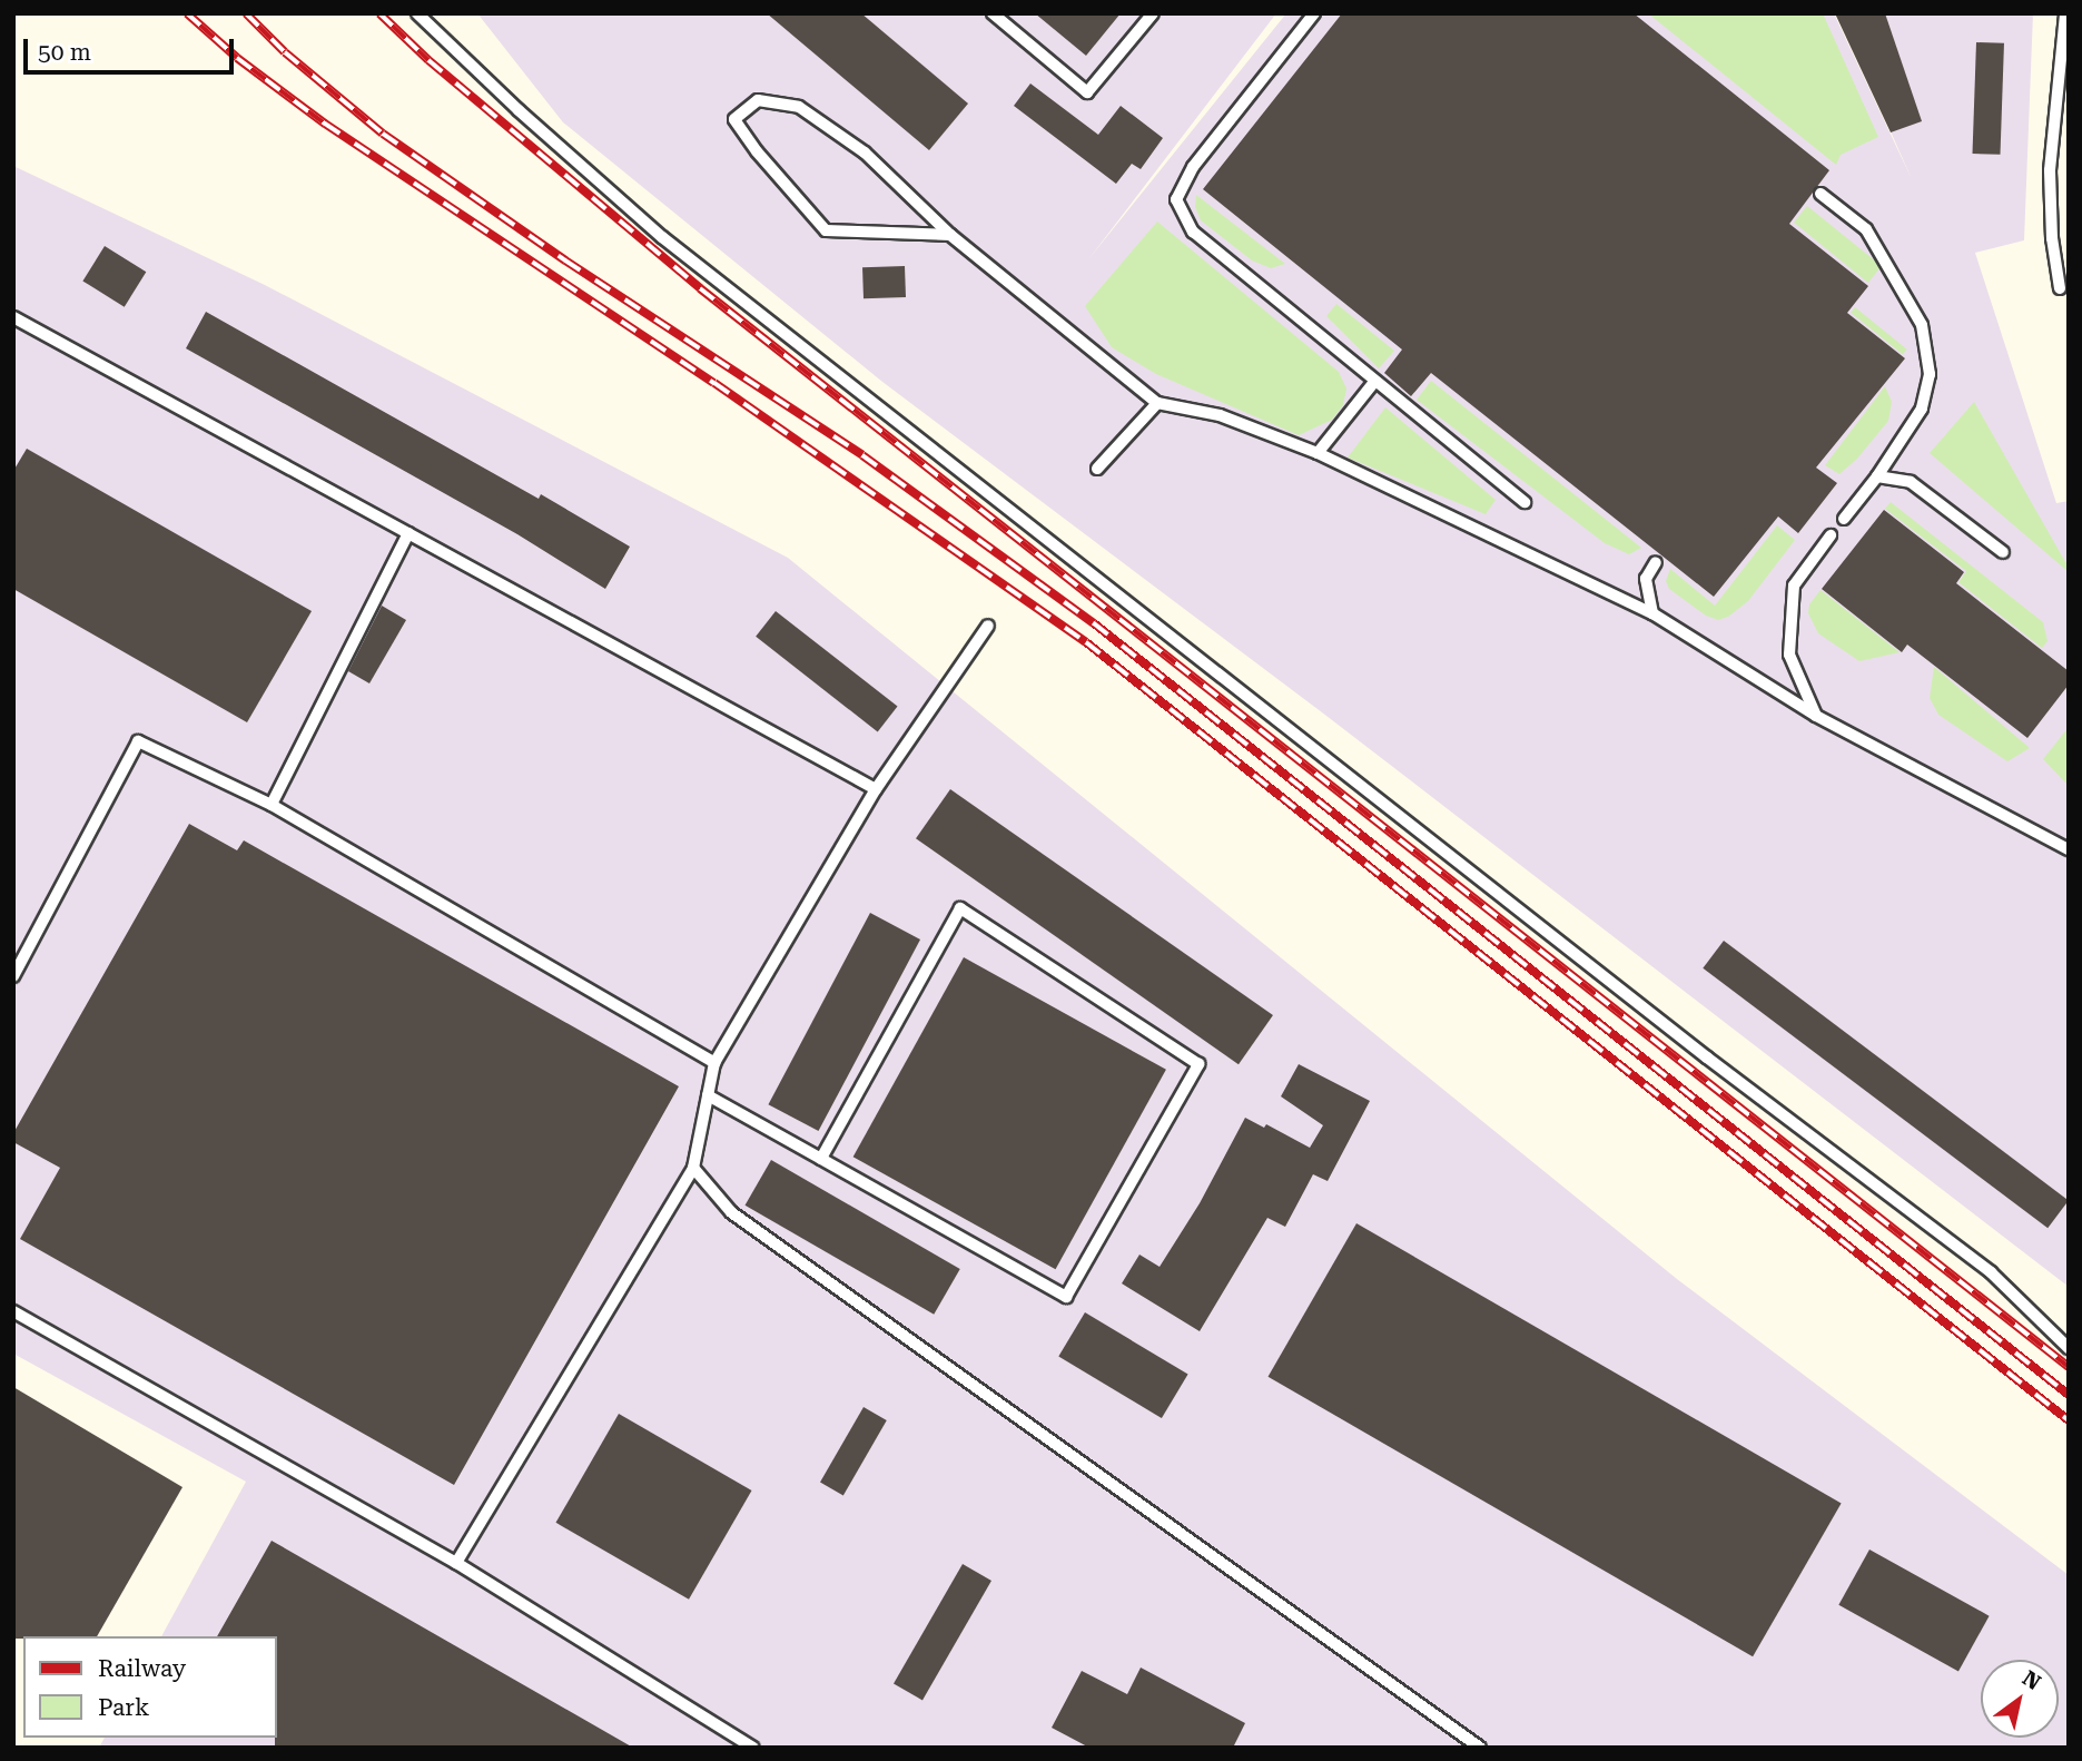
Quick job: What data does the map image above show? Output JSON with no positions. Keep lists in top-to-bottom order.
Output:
{
  "legend": ["Railway", "Park"],
  "scale_bar": "50 m",
  "north": "top right"
}
